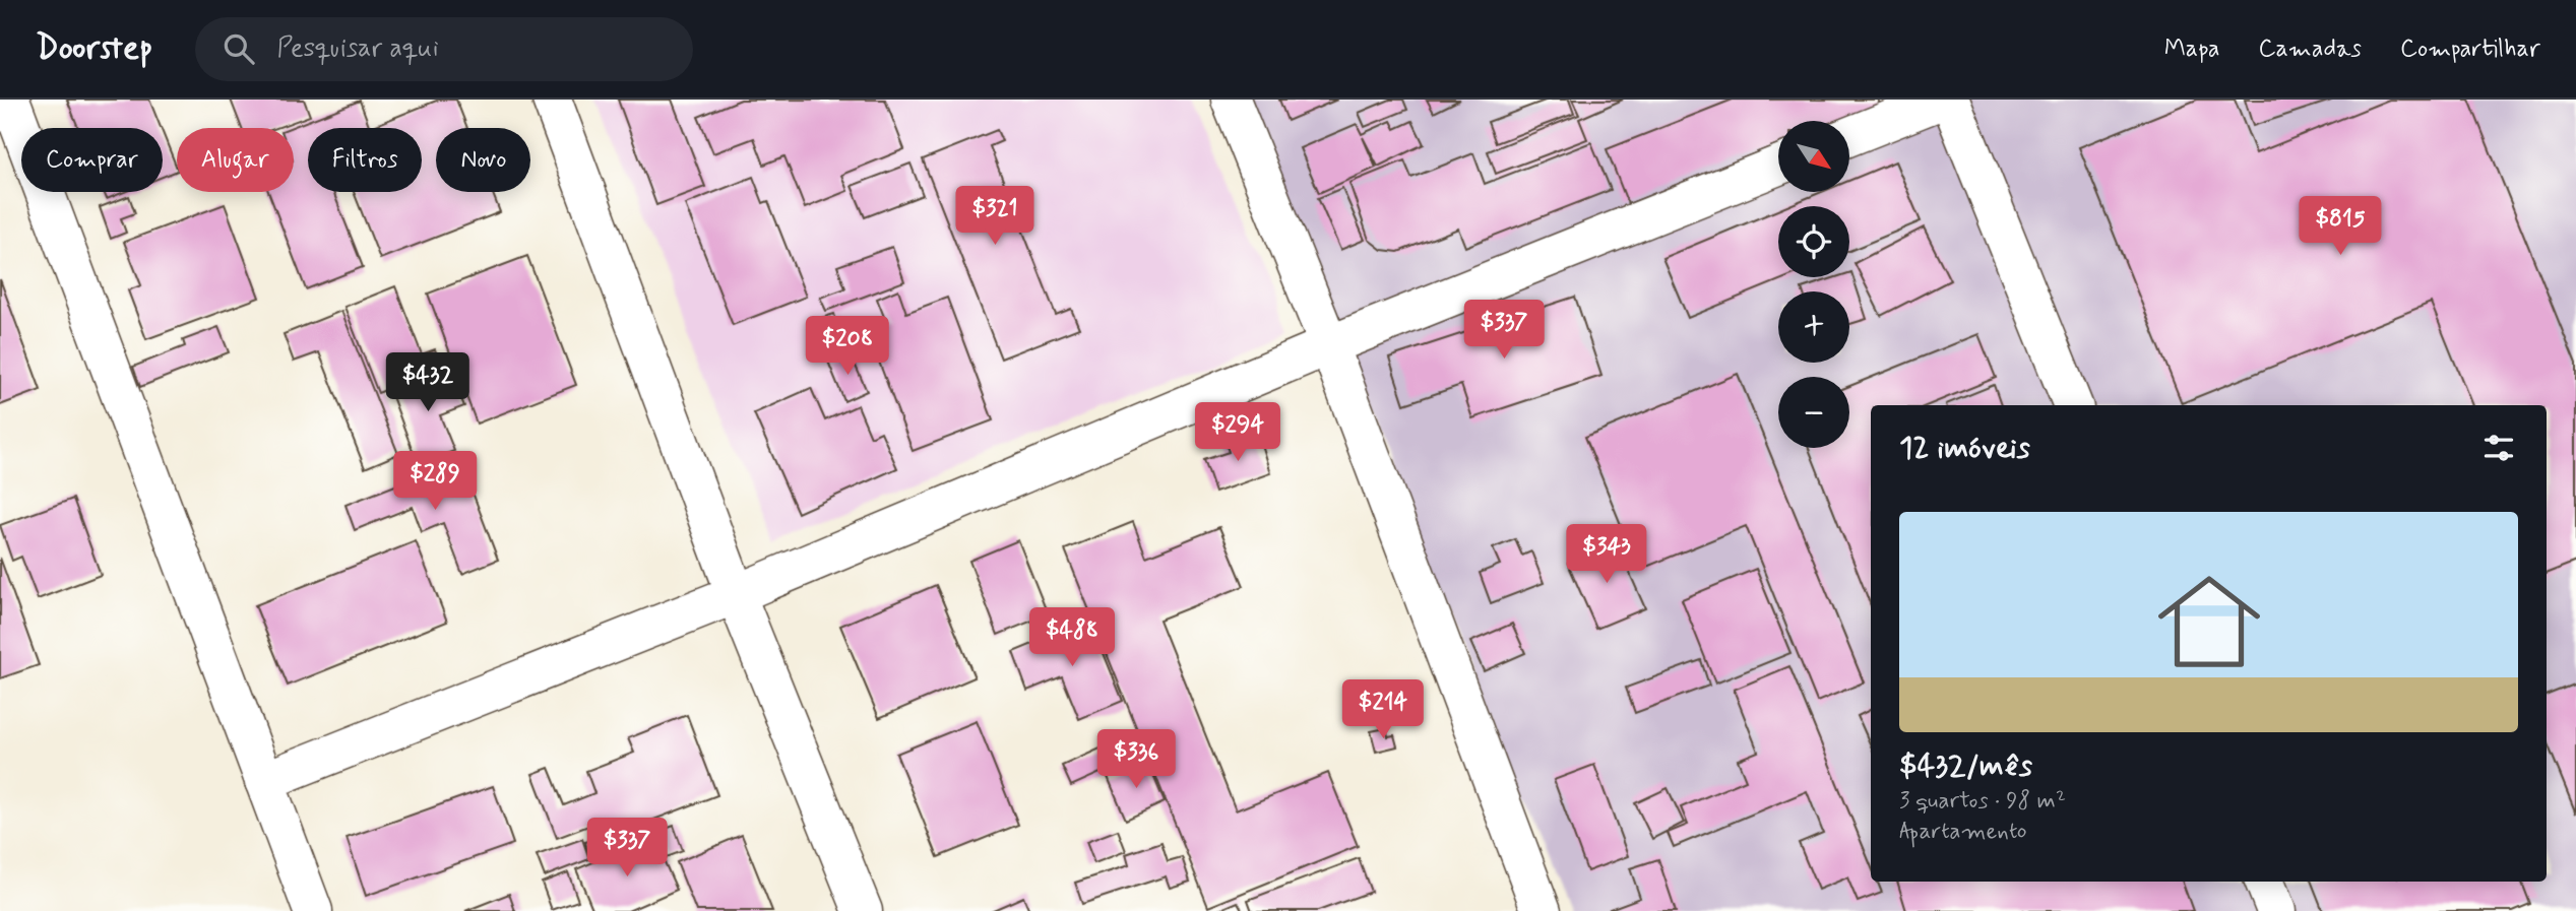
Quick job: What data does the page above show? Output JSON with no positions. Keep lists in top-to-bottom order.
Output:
{
  "north": "bottom right",
  "page": {
    "header": "Doorstep",
    "search": "Pesquisar aqui",
    "nav": ["Mapa", "Camadas", "Compartilhar"],
    "map_buttons": ["+", "−"],
    "chip": [
      "Comprar",
      "Alugar",
      "Filtros",
      "Novo"
    ],
    "price": [
      "$321",
      "$815",
      "$337",
      "$208",
      "$432",
      "$294",
      "$289",
      "$343",
      "$488",
      "$214",
      "$336",
      "$337"
    ],
    "heading": "12 imóveis",
    "list": [
      {
        "name": "$432/mês",
        "note": "3 quartos · 98 m² · Apartamento"
      }
    ]
  }
}
